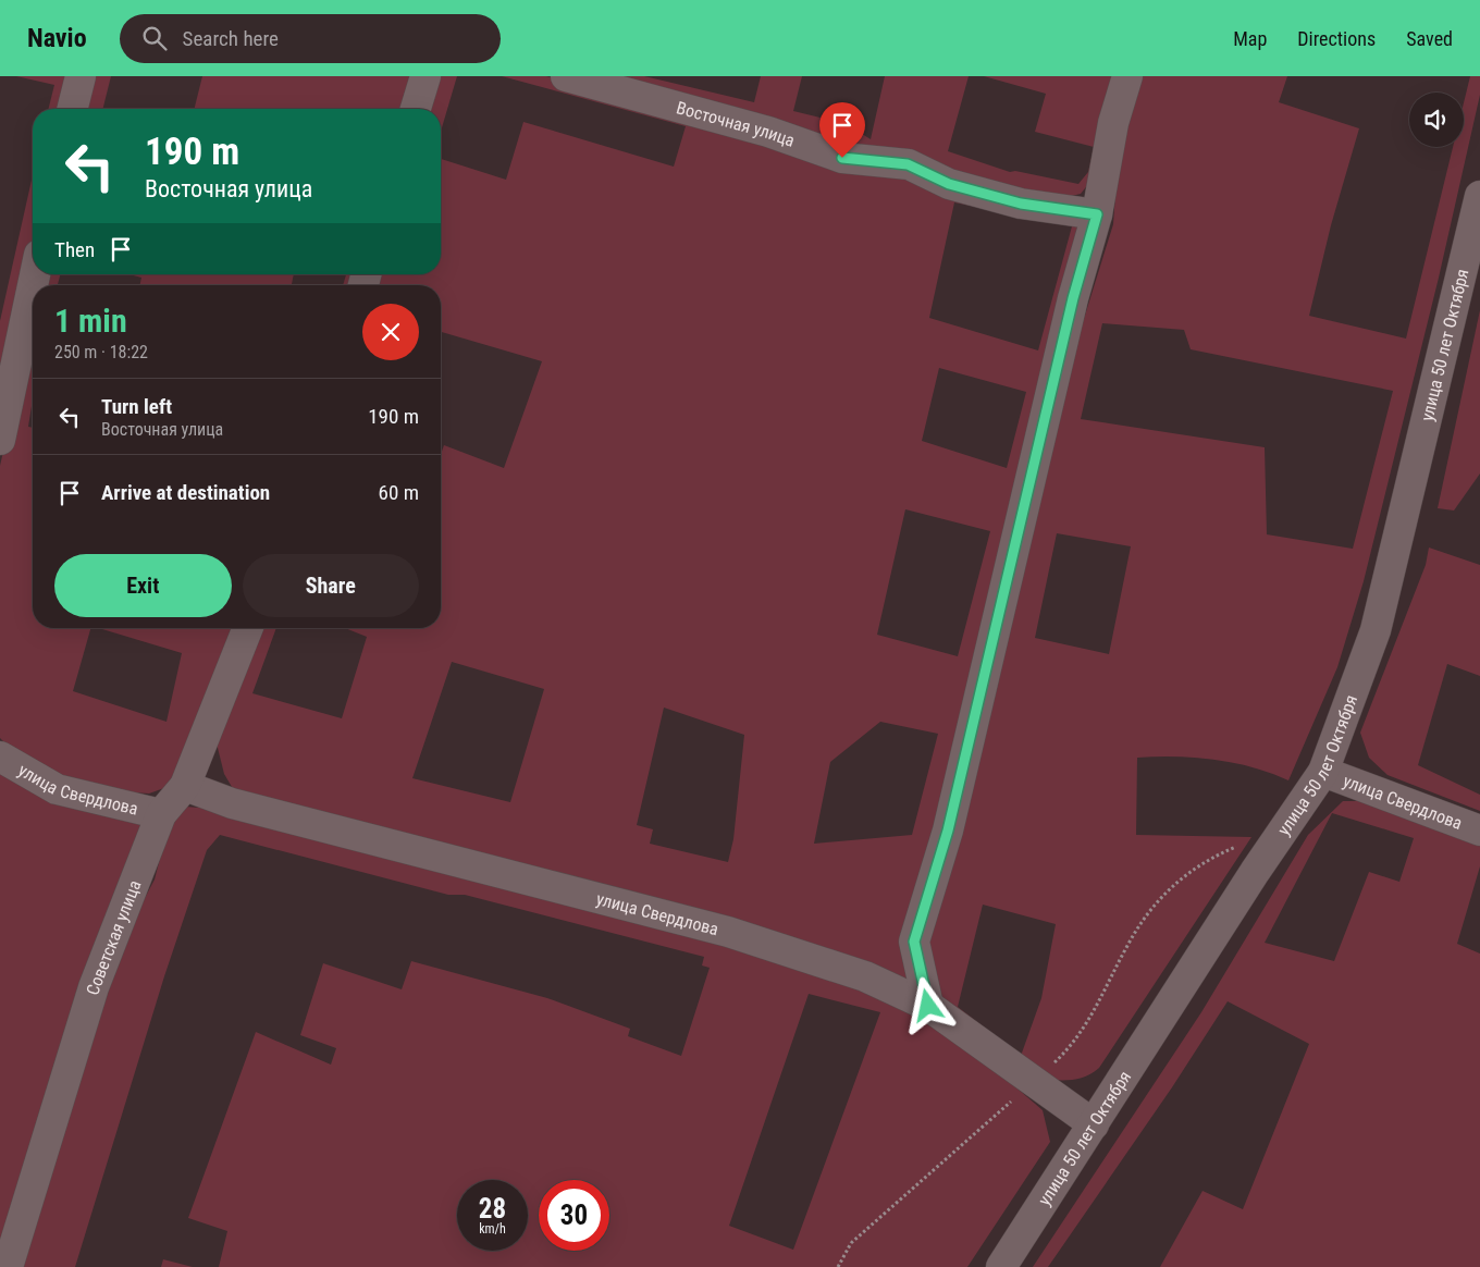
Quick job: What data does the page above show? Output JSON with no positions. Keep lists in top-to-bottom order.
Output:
{
  "streets": {
    "street": [
      "Восточная улица",
      "улица 50 лет Октября",
      "улица Свердлова",
      "Советская улица"
    ]
  },
  "crossings": [
    ["улица 50 лет Октября", "улица Свердлова"],
    ["улица Свердлова", "Советская улица"]
  ],
  "page": {
    "header": "Navio",
    "search": "Search here",
    "nav": ["Map", "Directions", "Saved"],
    "turn": ["190 m", "Восточная улица"],
    "then": "Then",
    "heading": ["1 min", "250 m · 18:22"],
    "list": [
      {
        "name": "Turn left",
        "note": "Восточная улица",
        "value": "190 m"
      },
      {
        "name": "Arrive at destination",
        "value": "60 m"
      }
    ],
    "buttons": ["Exit", "Share"],
    "speed": "28 km/h",
    "limit": "30"
  }
}
